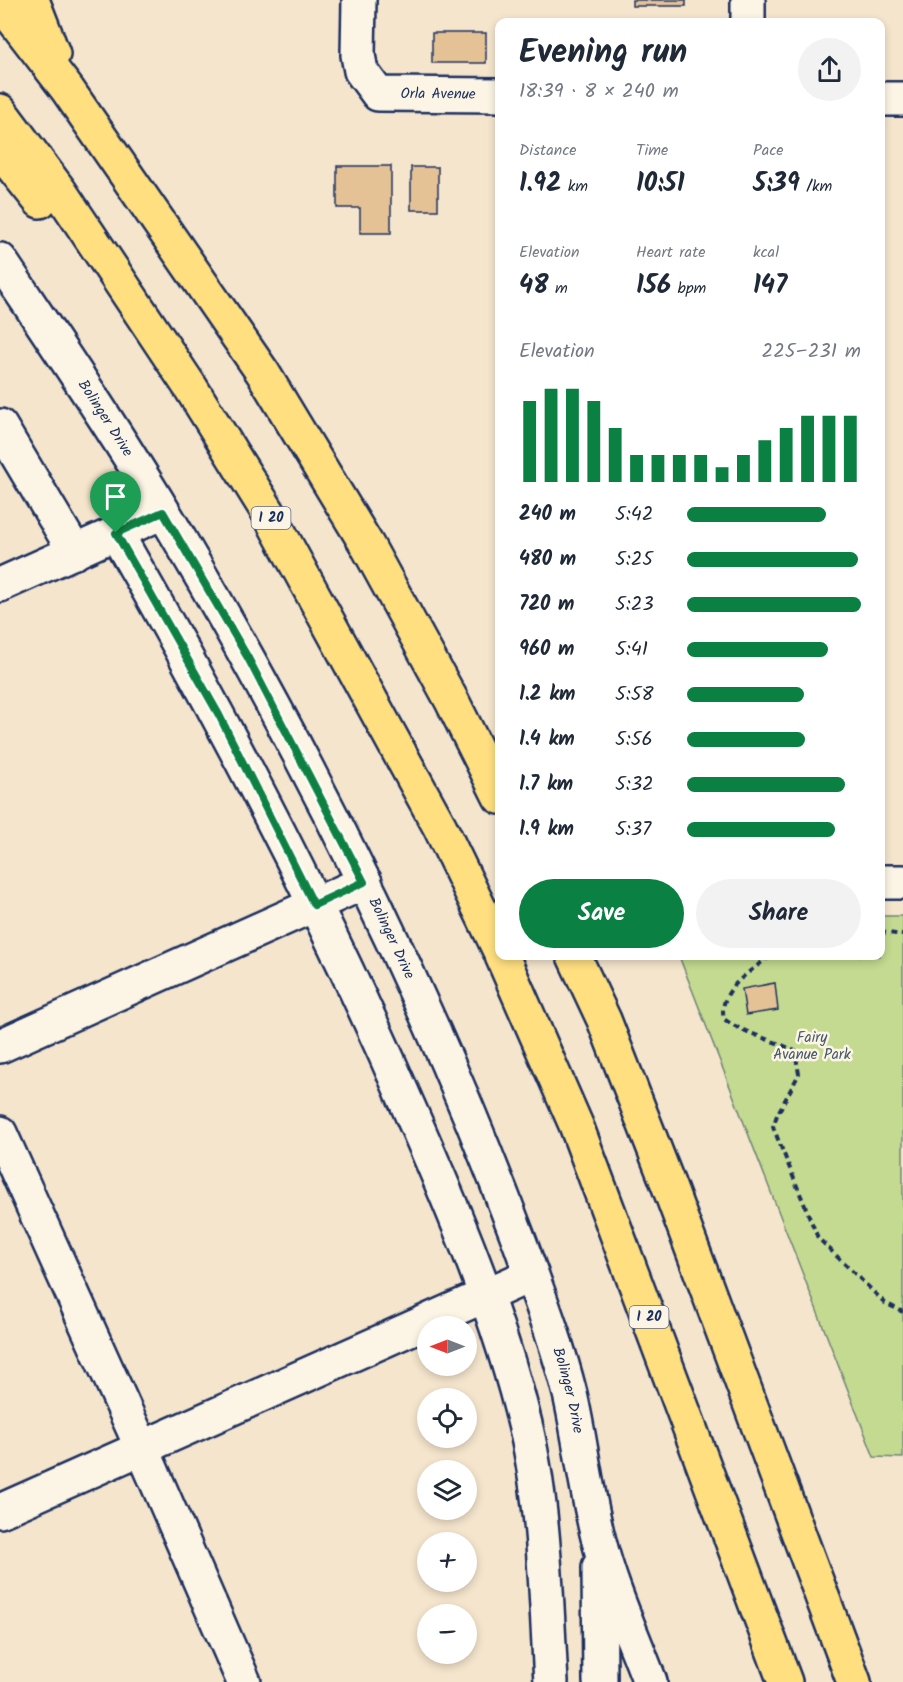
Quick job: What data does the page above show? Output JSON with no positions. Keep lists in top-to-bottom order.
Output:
{
  "streets": {
    "highway": ["I 20"],
    "street": ["Orla Avenue", "Bolinger Drive"]
  },
  "parks": ["Fairy Avanue Park"],
  "north": "left",
  "page": {
    "heading": ["Evening run", "18:39 · 8 × 240 m"],
    "stats": [
      ["Distance", "1.92 km"],
      ["Time", "10:51"],
      ["Pace", "5:39 /km"],
      ["Elevation", "48 m"],
      ["Heart rate", "156 bpm"],
      ["kcal", "147"]
    ],
    "chart": ["Elevation", "225–231 m"],
    "list": [
      {
        "name": "240 m",
        "note": "5:42"
      },
      {
        "name": "480 m",
        "note": "5:25"
      },
      {
        "name": "720 m",
        "note": "5:23"
      },
      {
        "name": "960 m",
        "note": "5:41"
      },
      {
        "name": "1.2 km",
        "note": "5:58"
      },
      {
        "name": "1.4 km",
        "note": "5:56"
      },
      {
        "name": "1.7 km",
        "note": "5:32"
      },
      {
        "name": "1.9 km",
        "note": "5:37"
      }
    ],
    "buttons": ["Save", "Share"],
    "map_buttons": ["+", "−"]
  }
}
